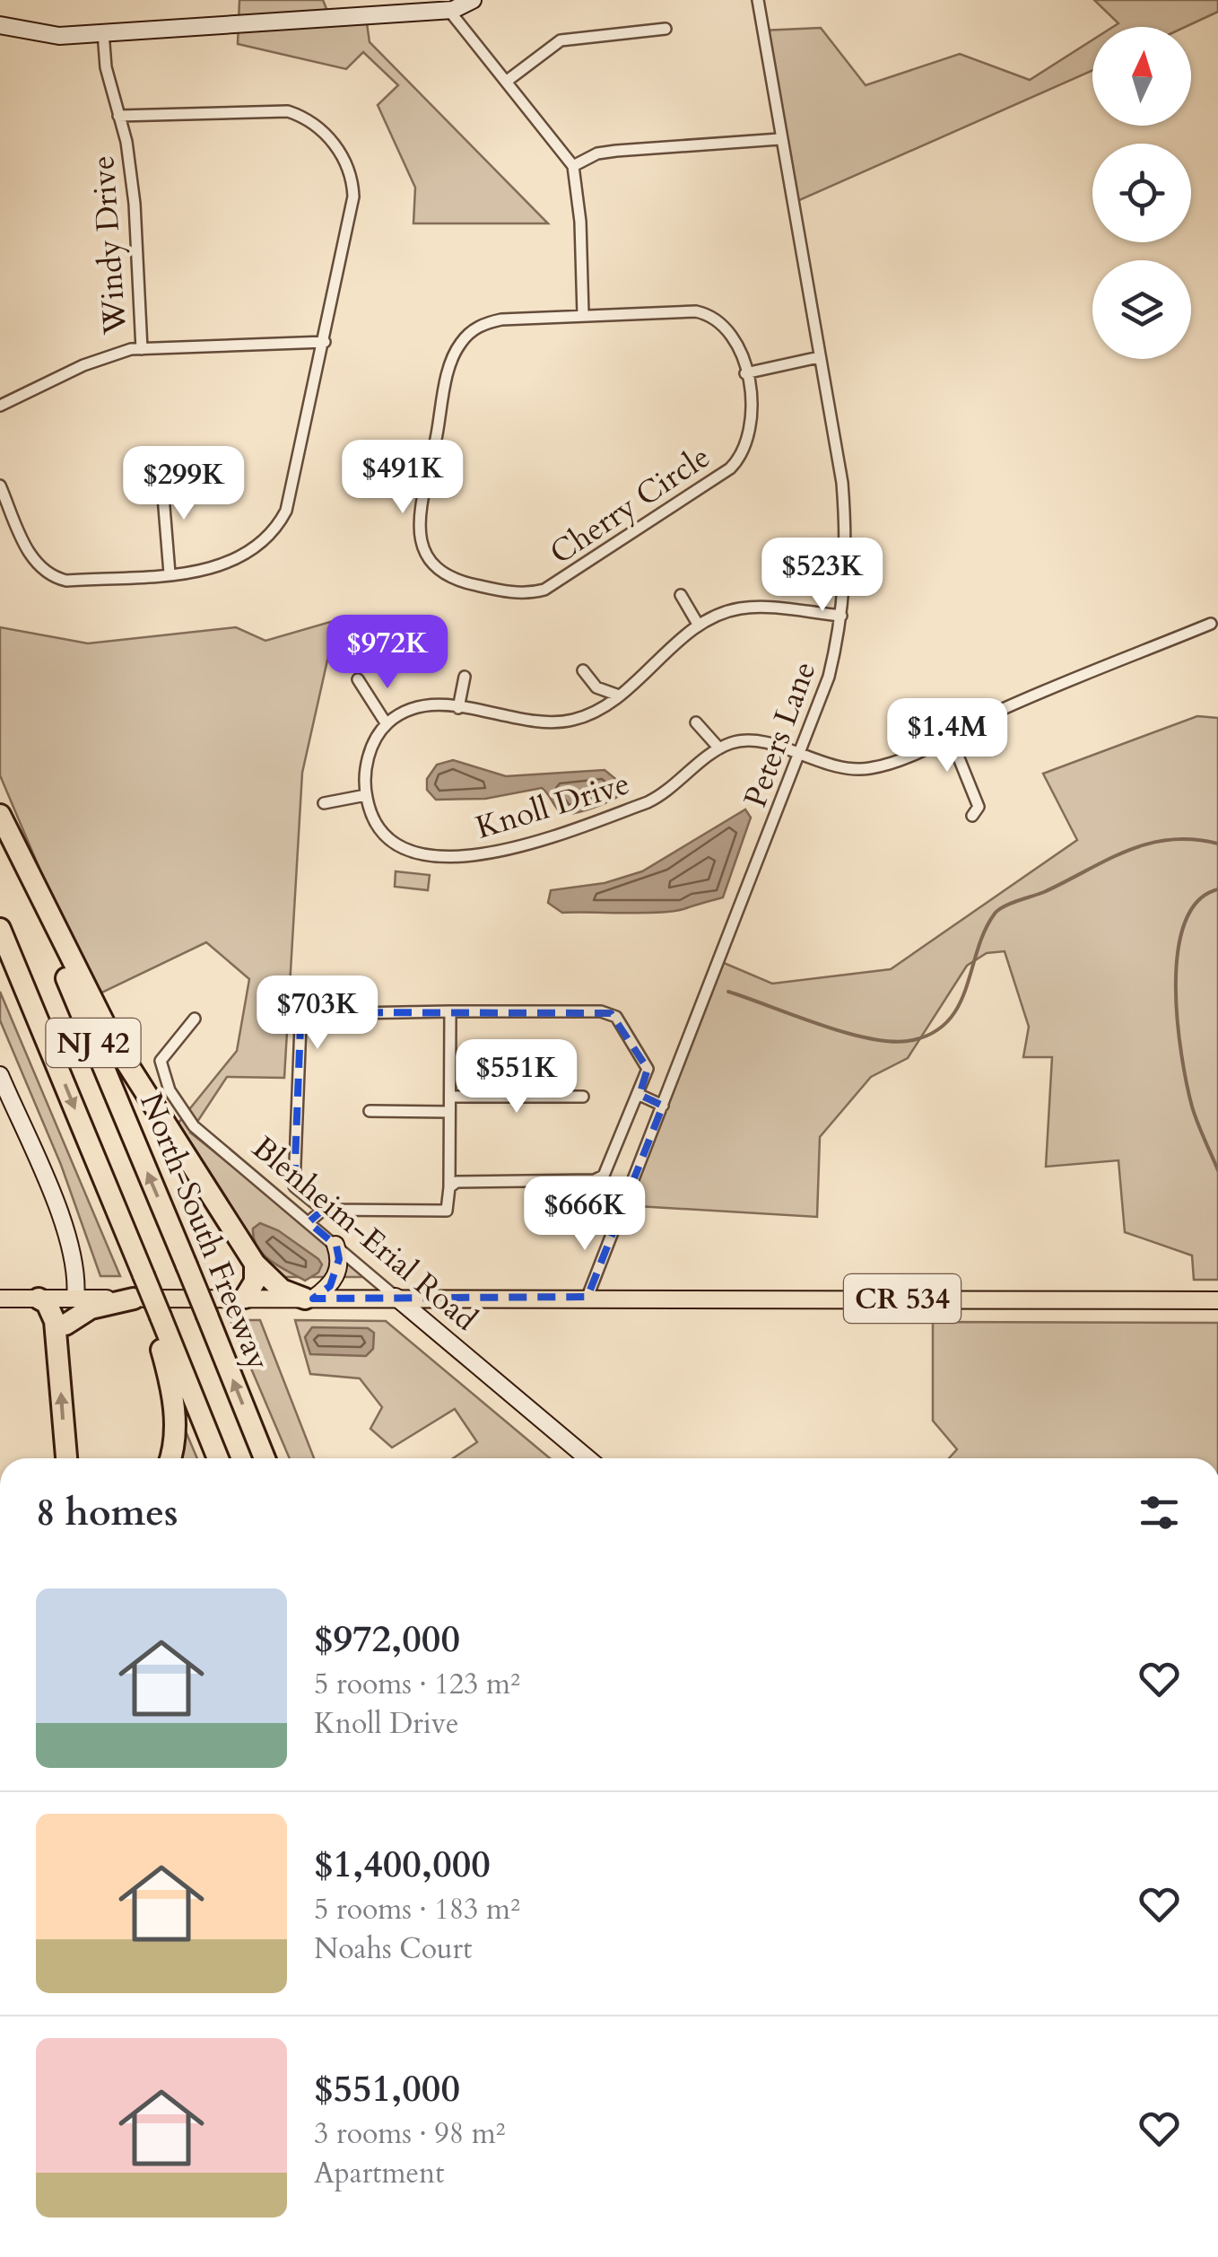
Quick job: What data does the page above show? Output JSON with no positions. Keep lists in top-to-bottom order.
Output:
{
  "streets": {
    "highway": ["NJ 42", "North-South Freeway"],
    "main road": ["Blenheim-Erial Road", "CR 534"],
    "street": [
      "Windy Drive",
      "Cherry Circle",
      "Peters Lane",
      "Knoll Drive"
    ]
  },
  "crossings": [
    ["Peters Lane", "CR 534"],
    ["NJ 42", "CR 534"],
    ["Blenheim-Erial Road", "CR 534"]
  ],
  "north": "top",
  "page": {
    "price": [
      "$491K",
      "$299K",
      "$523K",
      "$972K",
      "$1.4M",
      "$703K",
      "$551K",
      "$666K"
    ],
    "heading": "8 homes",
    "list": [
      {
        "name": "$972,000",
        "note": "5 rooms · 123 m² · Knoll Drive"
      },
      {
        "name": "$1,400,000",
        "note": "5 rooms · 183 m² · Noahs Court"
      },
      {
        "name": "$551,000",
        "note": "3 rooms · 98 m² · Apartment"
      }
    ]
  }
}
